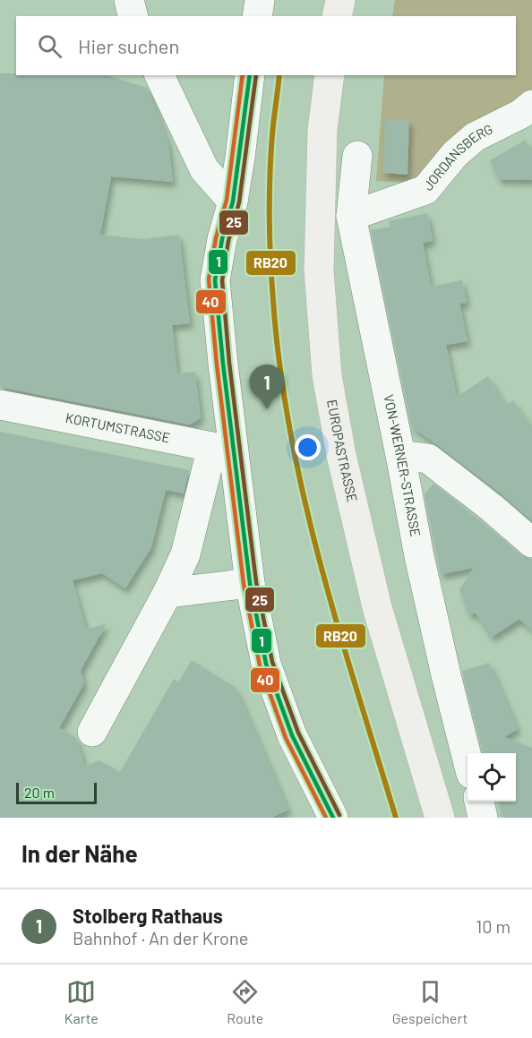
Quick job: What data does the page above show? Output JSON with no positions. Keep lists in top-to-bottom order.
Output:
{
  "streets": {
    "main road": ["EUROPASTRASSE"],
    "street": ["JORDANSBERG", "KORTUMSTRASSE", "VON-WERNER-STRASSE"]
  },
  "crossings": [
    ["JORDANSBERG", "VON-WERNER-STRASSE"]
  ],
  "lines": [
    "transit line RB20",
    "transit line 1",
    "transit line 40",
    "transit line 25"
  ],
  "scale_bar": "20 m",
  "page": {
    "search": "Hier suchen",
    "pins": "1",
    "scale": "20 m",
    "heading": "In der Nähe",
    "list": [
      {
        "mark": "1",
        "name": "Stolberg Rathaus",
        "note": "Bahnhof · An der Krone",
        "value": "10 m"
      }
    ],
    "nav": ["Karte", "Route", "Gespeichert"]
  }
}
